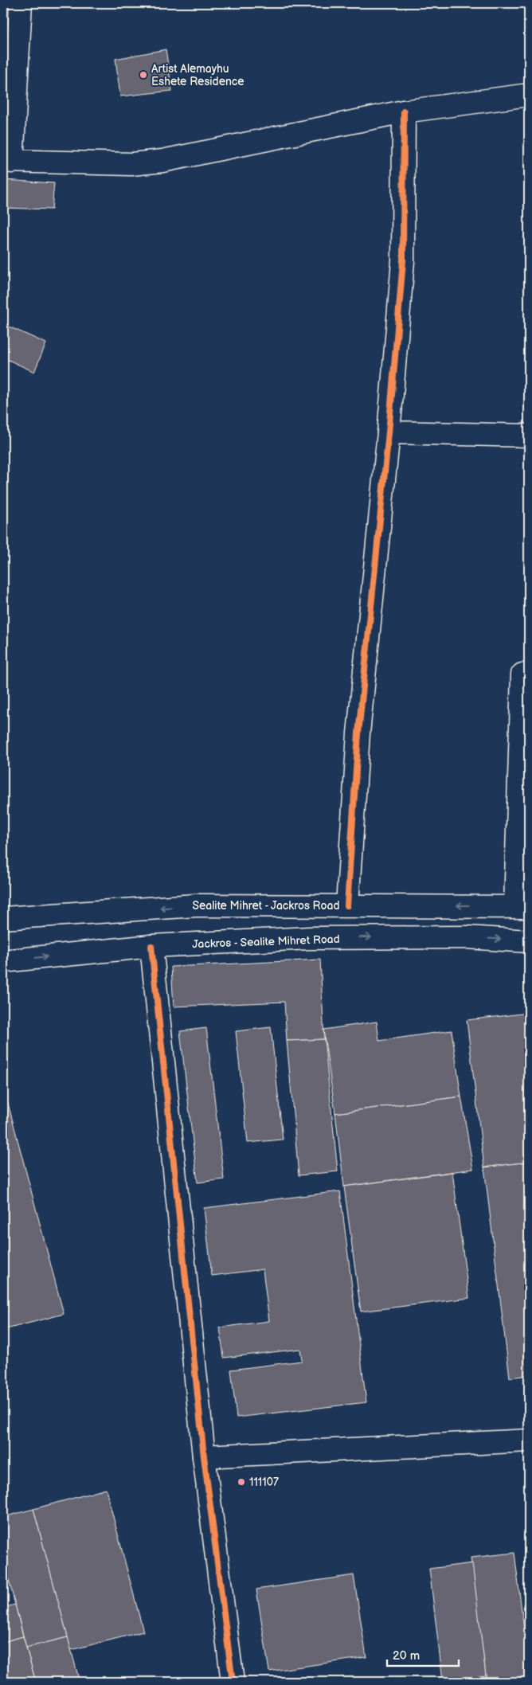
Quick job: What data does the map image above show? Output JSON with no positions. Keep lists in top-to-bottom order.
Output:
{
  "streets": {
    "street": ["Sealite Mihret - Jackros Road", "Jackros - Sealite Mihret Road"]
  },
  "one_way": ["Sealite Mihret - Jackros Road", "Jackros - Sealite Mihret Road"],
  "places": ["Artist Alemayhu Eshete Residence", "111107"],
  "scale_bar": "20 m"
}
